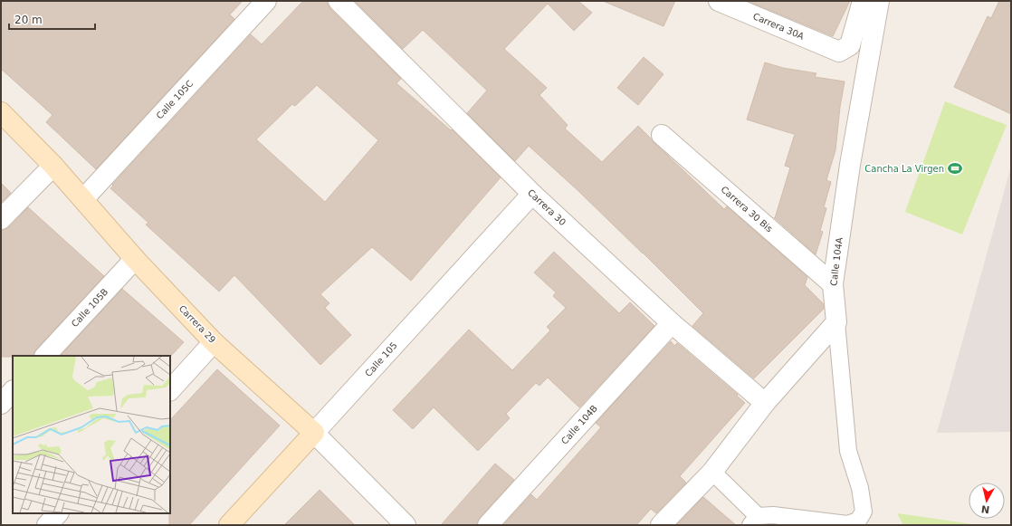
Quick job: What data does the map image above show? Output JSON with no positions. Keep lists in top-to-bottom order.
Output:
{
  "streets": {
    "street": [
      "Carrera 30A",
      "Calle 105C",
      "Carrera 30",
      "Carrera 30 Bis",
      "Calle 104A",
      "Calle 105B",
      "Carrera 29",
      "Calle 105",
      "Calle 104B"
    ]
  },
  "crossings": [
    ["Calle 105C", "Carrera 29"],
    ["Carrera 30", "Calle 105"],
    ["Carrera 30", "Calle 104B"],
    ["Carrera 30 Bis", "Calle 104A"],
    ["Calle 105B", "Carrera 29"],
    ["Carrera 29", "Calle 105"]
  ],
  "places": {
    "sports": ["Cancha La Virgen"]
  },
  "scale_bar": "20 m",
  "north": "bottom"
}
